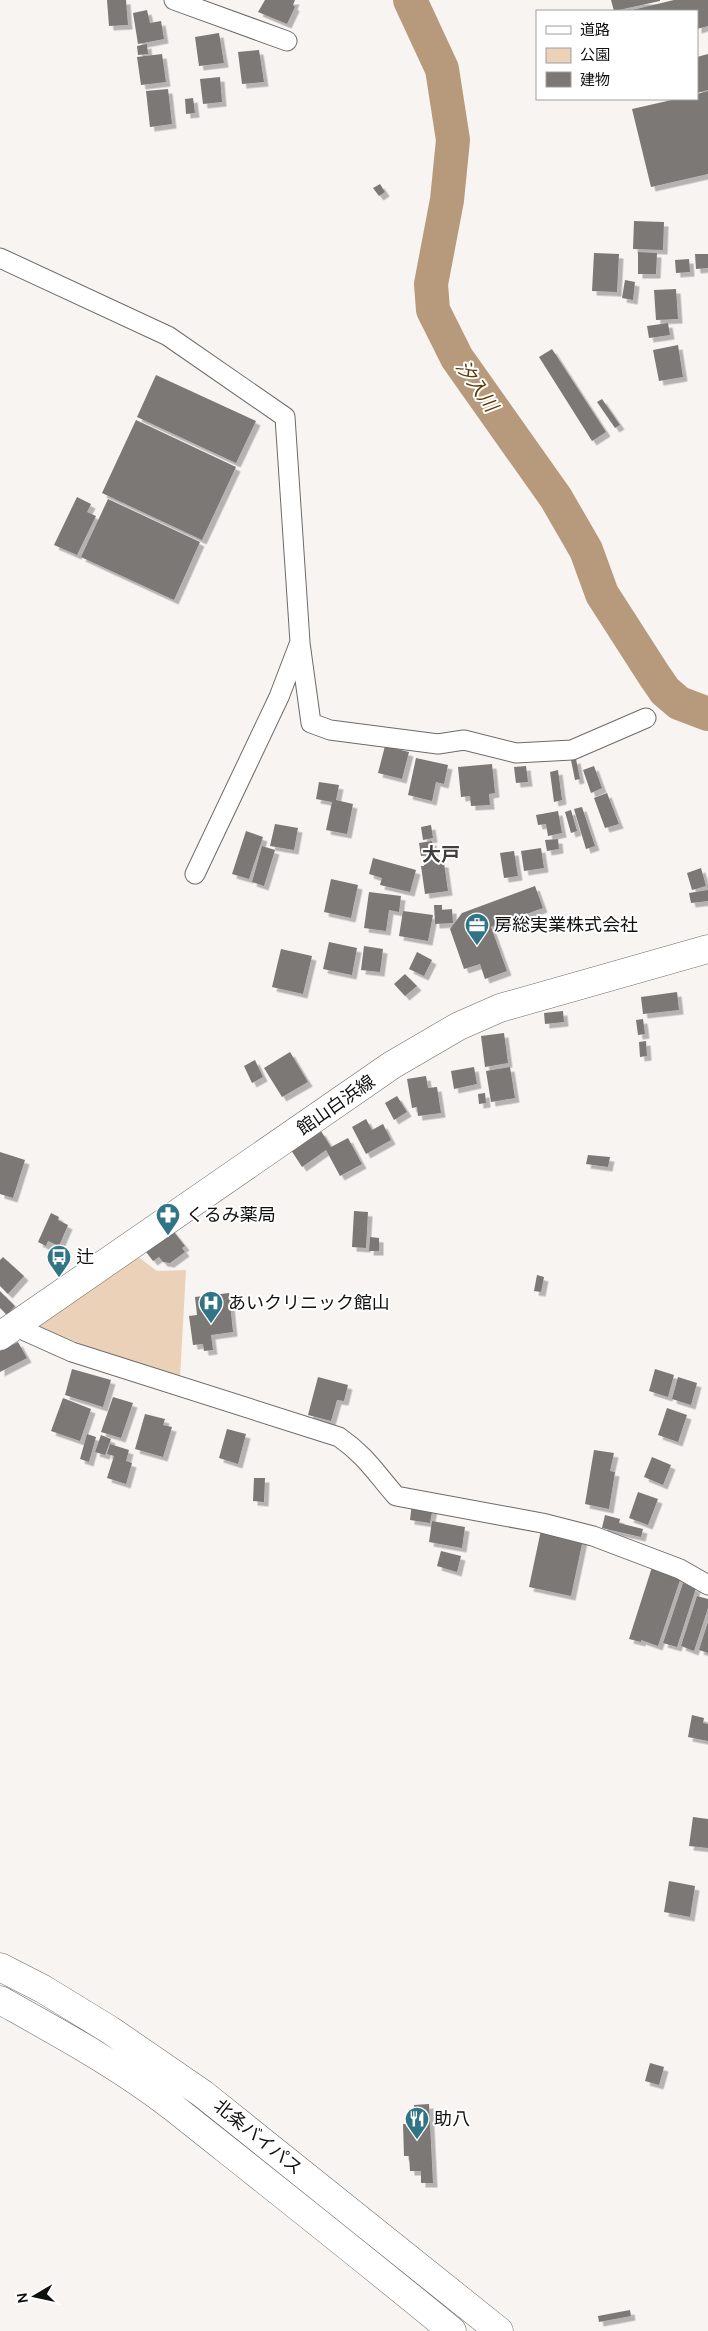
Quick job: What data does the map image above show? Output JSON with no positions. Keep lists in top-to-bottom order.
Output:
{
  "streets": {
    "main road": ["館山白浜線", "北条バイパス"]
  },
  "districts": ["大戸"],
  "water": ["汐入川"],
  "places": {
    "office": ["房総実業株式会社"],
    "pharmacy": ["くるみ薬局"],
    "bus stop": ["辻"],
    "hospital": ["あいクリニック館山"],
    "restaurant": ["助八"]
  },
  "legend": ["道路", "公園", "建物"],
  "north": "left"
}
